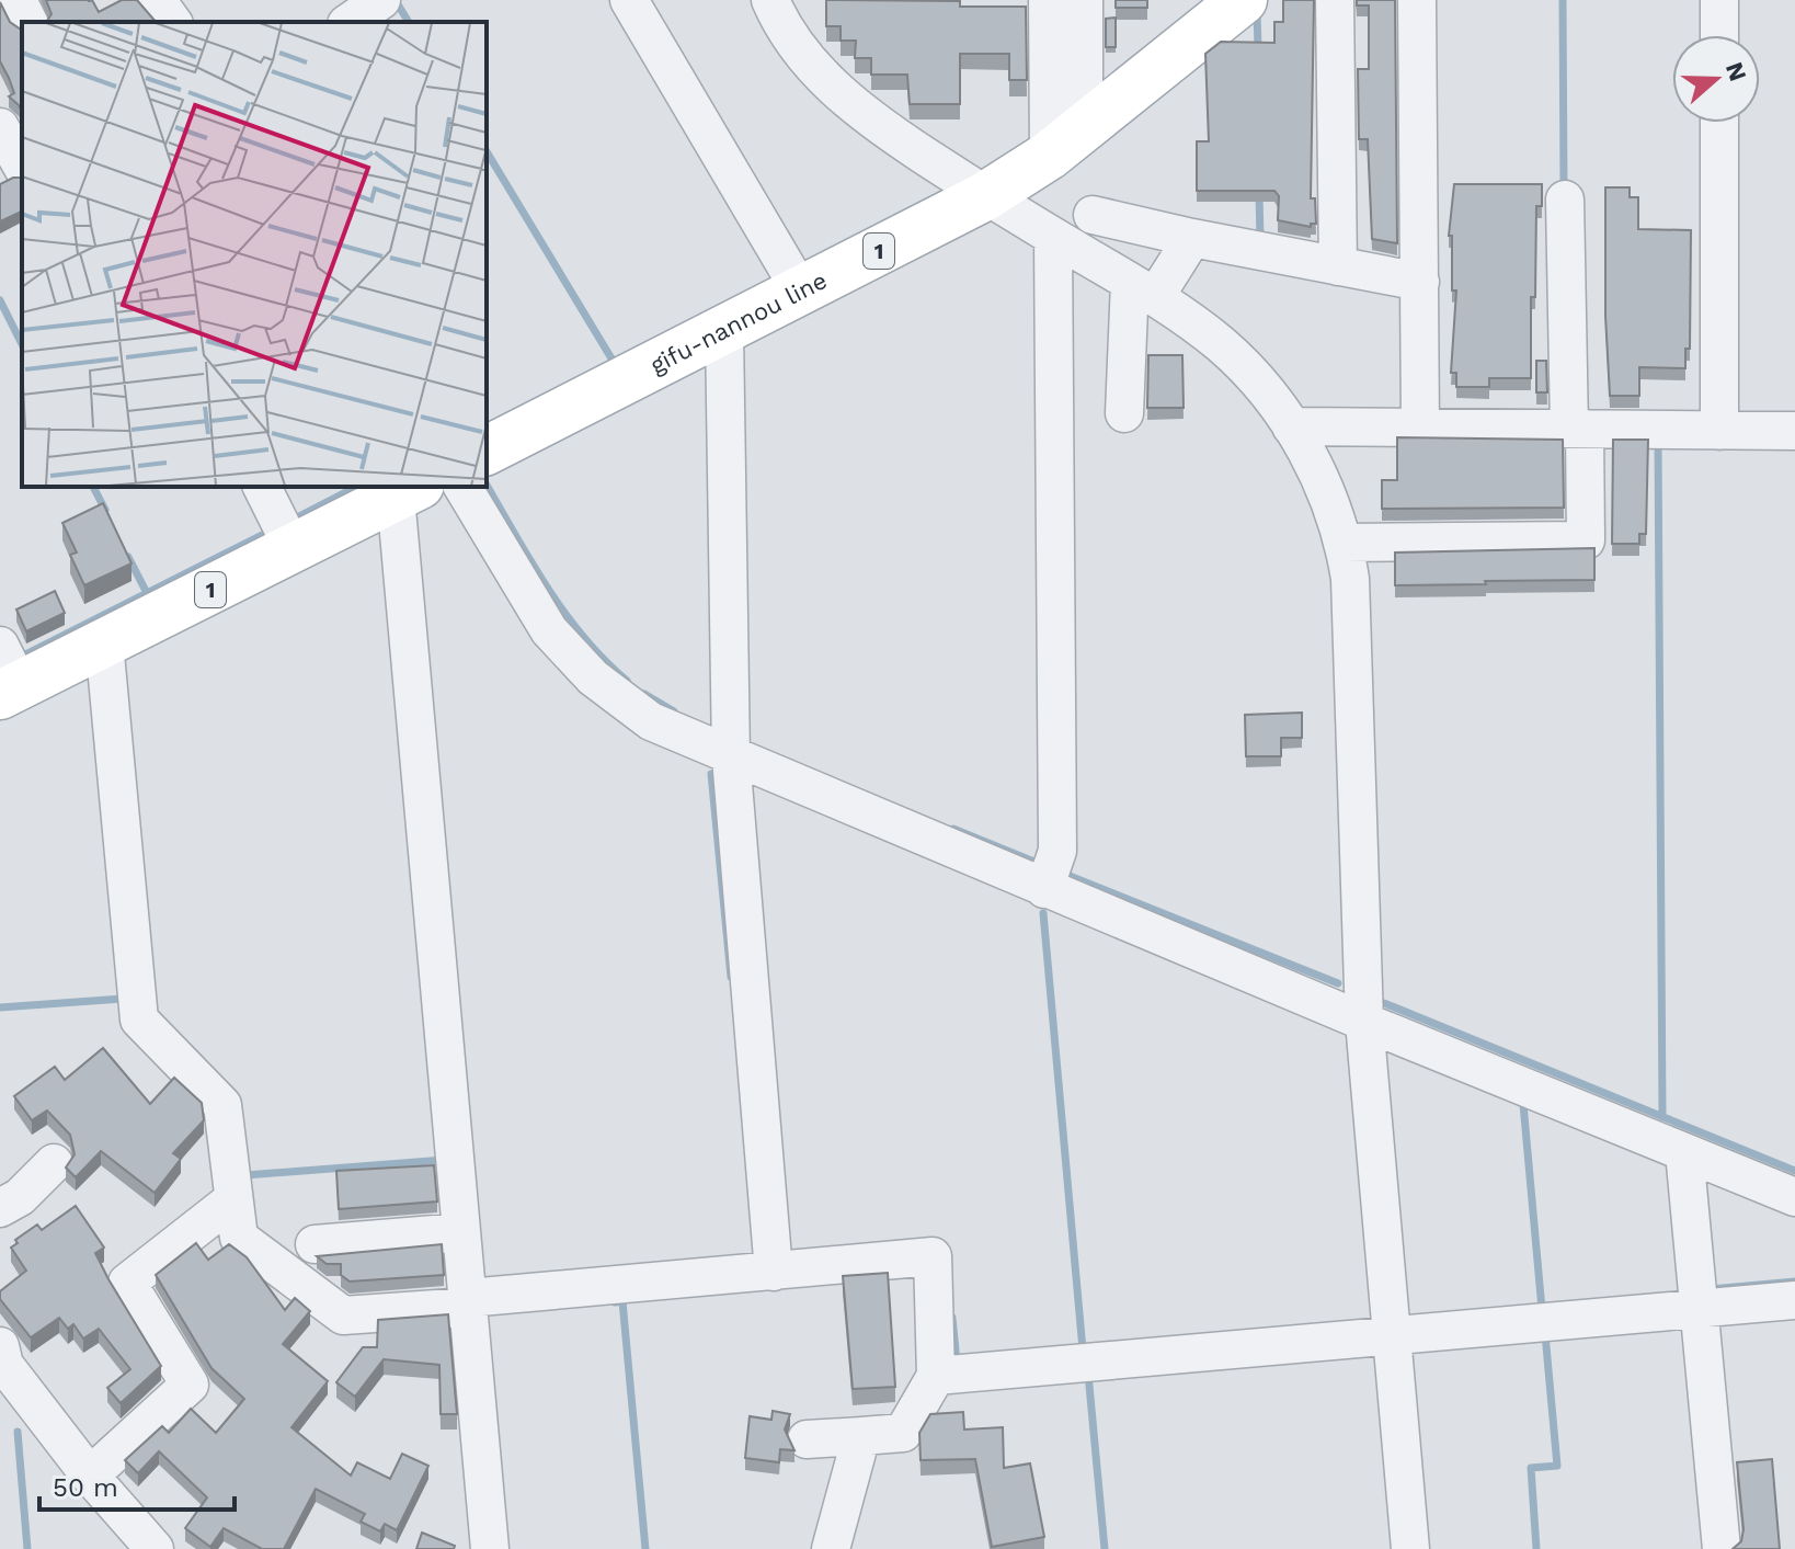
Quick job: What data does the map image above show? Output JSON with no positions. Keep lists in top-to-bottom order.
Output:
{
  "streets": {
    "main road": ["1", "gifu-nannou line"]
  },
  "scale_bar": "50 m",
  "north": "right"
}
